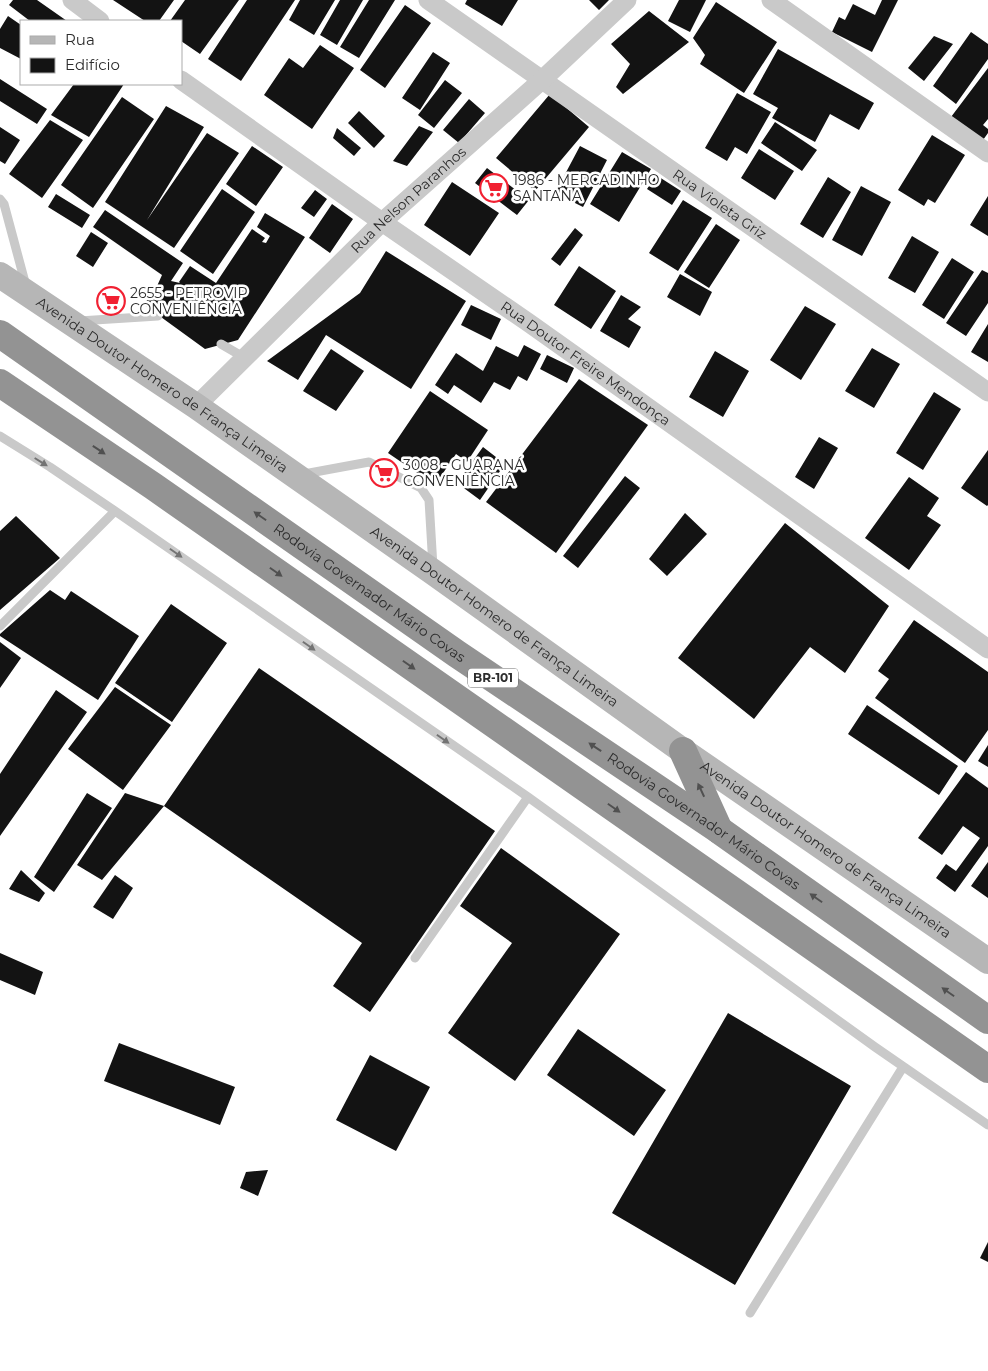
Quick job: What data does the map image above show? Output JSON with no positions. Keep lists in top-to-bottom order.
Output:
{
  "streets": {
    "highway": ["Rodovia Governador Mário Covas", "BR-101"],
    "main road": ["Avenida Doutor Homero de França Limeira"],
    "street": ["Rua Nelson Paranhos", "Rua Violeta Griz", "Rua Doutor Freire Mendonça"]
  },
  "crossings": [
    ["Rua Nelson Paranhos", "Rua Violeta Griz"],
    ["Rua Nelson Paranhos", "Rua Doutor Freire Mendonça"],
    ["Rua Nelson Paranhos", "Avenida Doutor Homero de França Limeira"]
  ],
  "places": {
    "supermarket": ["1986 - MERCADINHO SANTANA", "2655 - PETROVIP CONVENIÊNCIA", "3008 - GUARANÁ CONVENIÊNCIA"]
  },
  "legend": ["Rua", "Edifício"]
}
